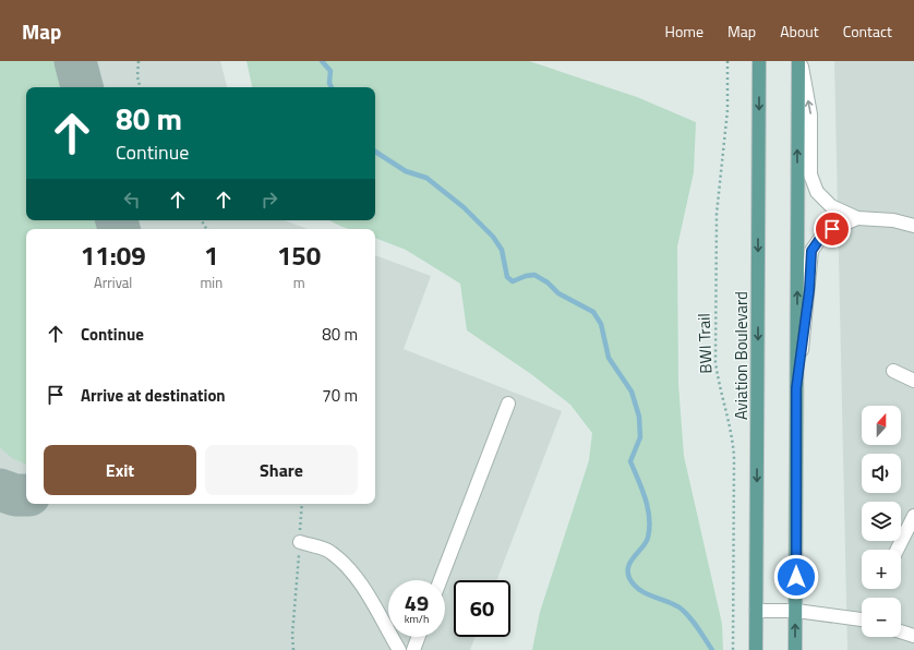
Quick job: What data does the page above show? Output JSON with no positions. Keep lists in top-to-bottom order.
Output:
{
  "streets": {
    "main road": ["Aviation Boulevard"],
    "path": ["BWI Trail"]
  },
  "north": "top",
  "page": {
    "header": "Map",
    "nav": [
      "Home",
      "Map",
      "About",
      "Contact"
    ],
    "turn": ["80 m", "Continue"],
    "eta": [
      "11:09",
      "Arrival",
      "1",
      "min",
      "150",
      "m"
    ],
    "list": [
      {
        "name": "Continue",
        "value": "80 m"
      },
      {
        "name": "Arrive at destination",
        "value": "70 m"
      }
    ],
    "map_buttons": ["+", "−"],
    "buttons": ["Exit", "Share"],
    "speed": "49 km/h",
    "limit": "60"
  }
}
